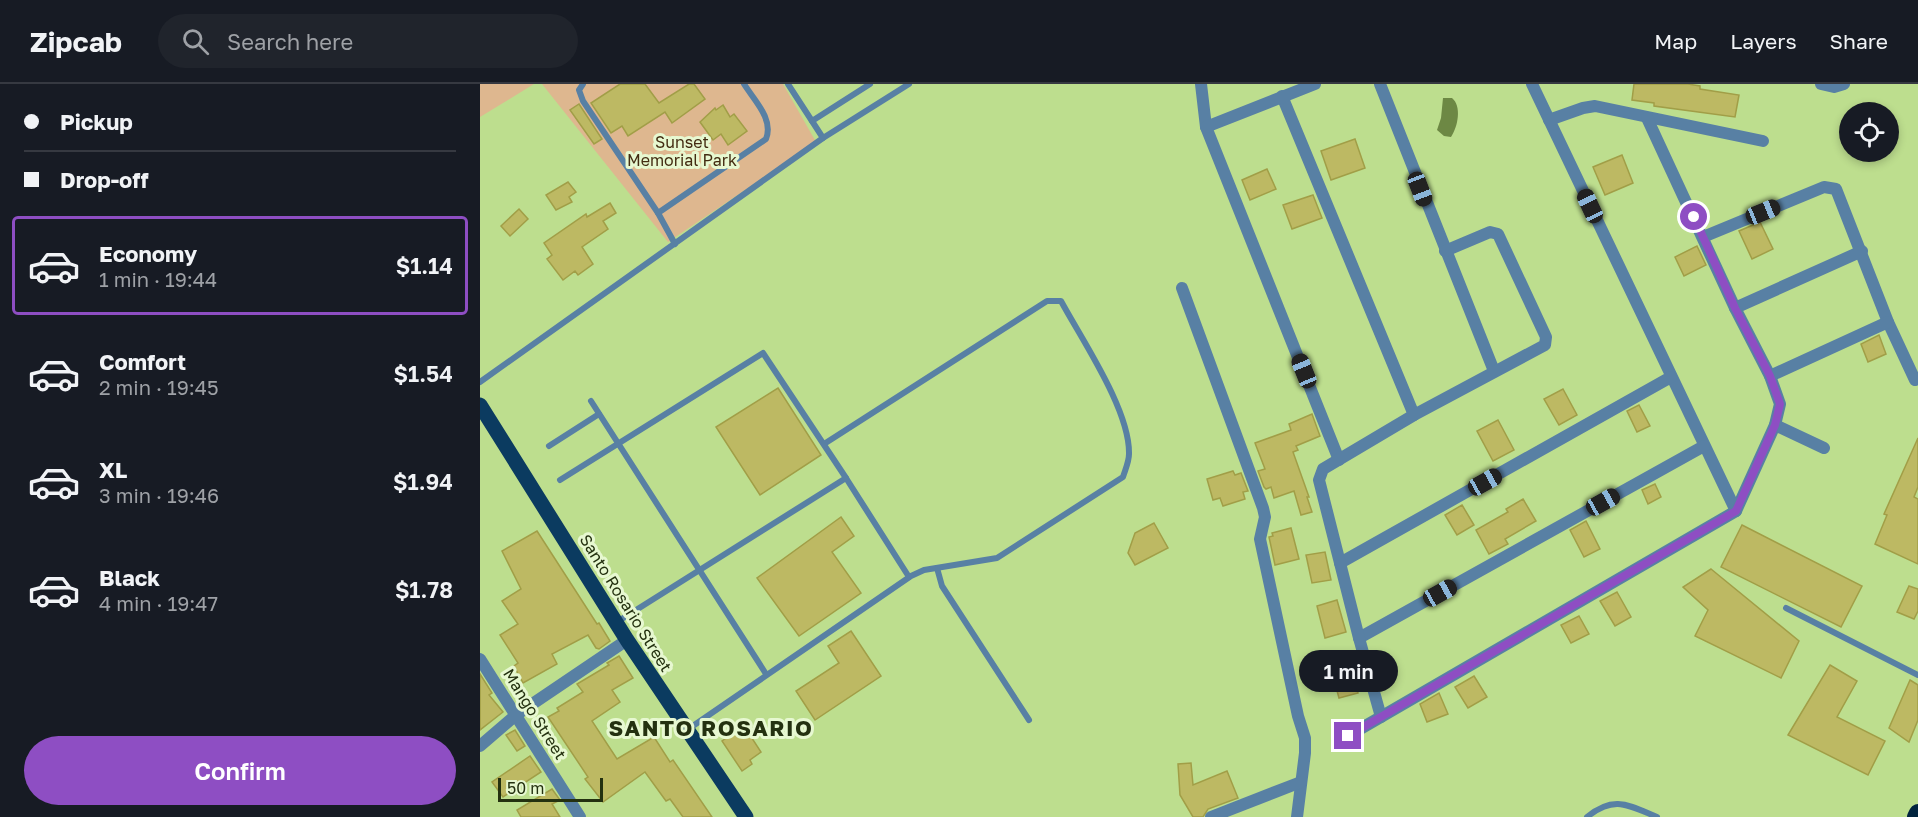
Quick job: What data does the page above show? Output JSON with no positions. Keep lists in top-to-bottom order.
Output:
{
  "streets": {
    "main road": ["Santo Rosario Street"],
    "street": ["Mango Street"]
  },
  "districts": ["SANTO ROSARIO"],
  "parks": ["Sunset Memorial Park"],
  "scale_bar": "50 m",
  "page": {
    "header": "Zipcab",
    "search": "Search here",
    "nav": ["Map", "Layers", "Share"],
    "banner": ["Pickup", "Drop-off"],
    "list": [
      {
        "name": "Economy",
        "note": "1 min · 19:44",
        "value": "$1.14"
      },
      {
        "name": "Comfort",
        "note": "2 min · 19:45",
        "value": "$1.54"
      },
      {
        "name": "XL",
        "note": "3 min · 19:46",
        "value": "$1.94"
      },
      {
        "name": "Black",
        "note": "4 min · 19:47",
        "value": "$1.78"
      }
    ],
    "bubble": "1 min",
    "buttons": "Confirm",
    "scale": "50 m"
  }
}
